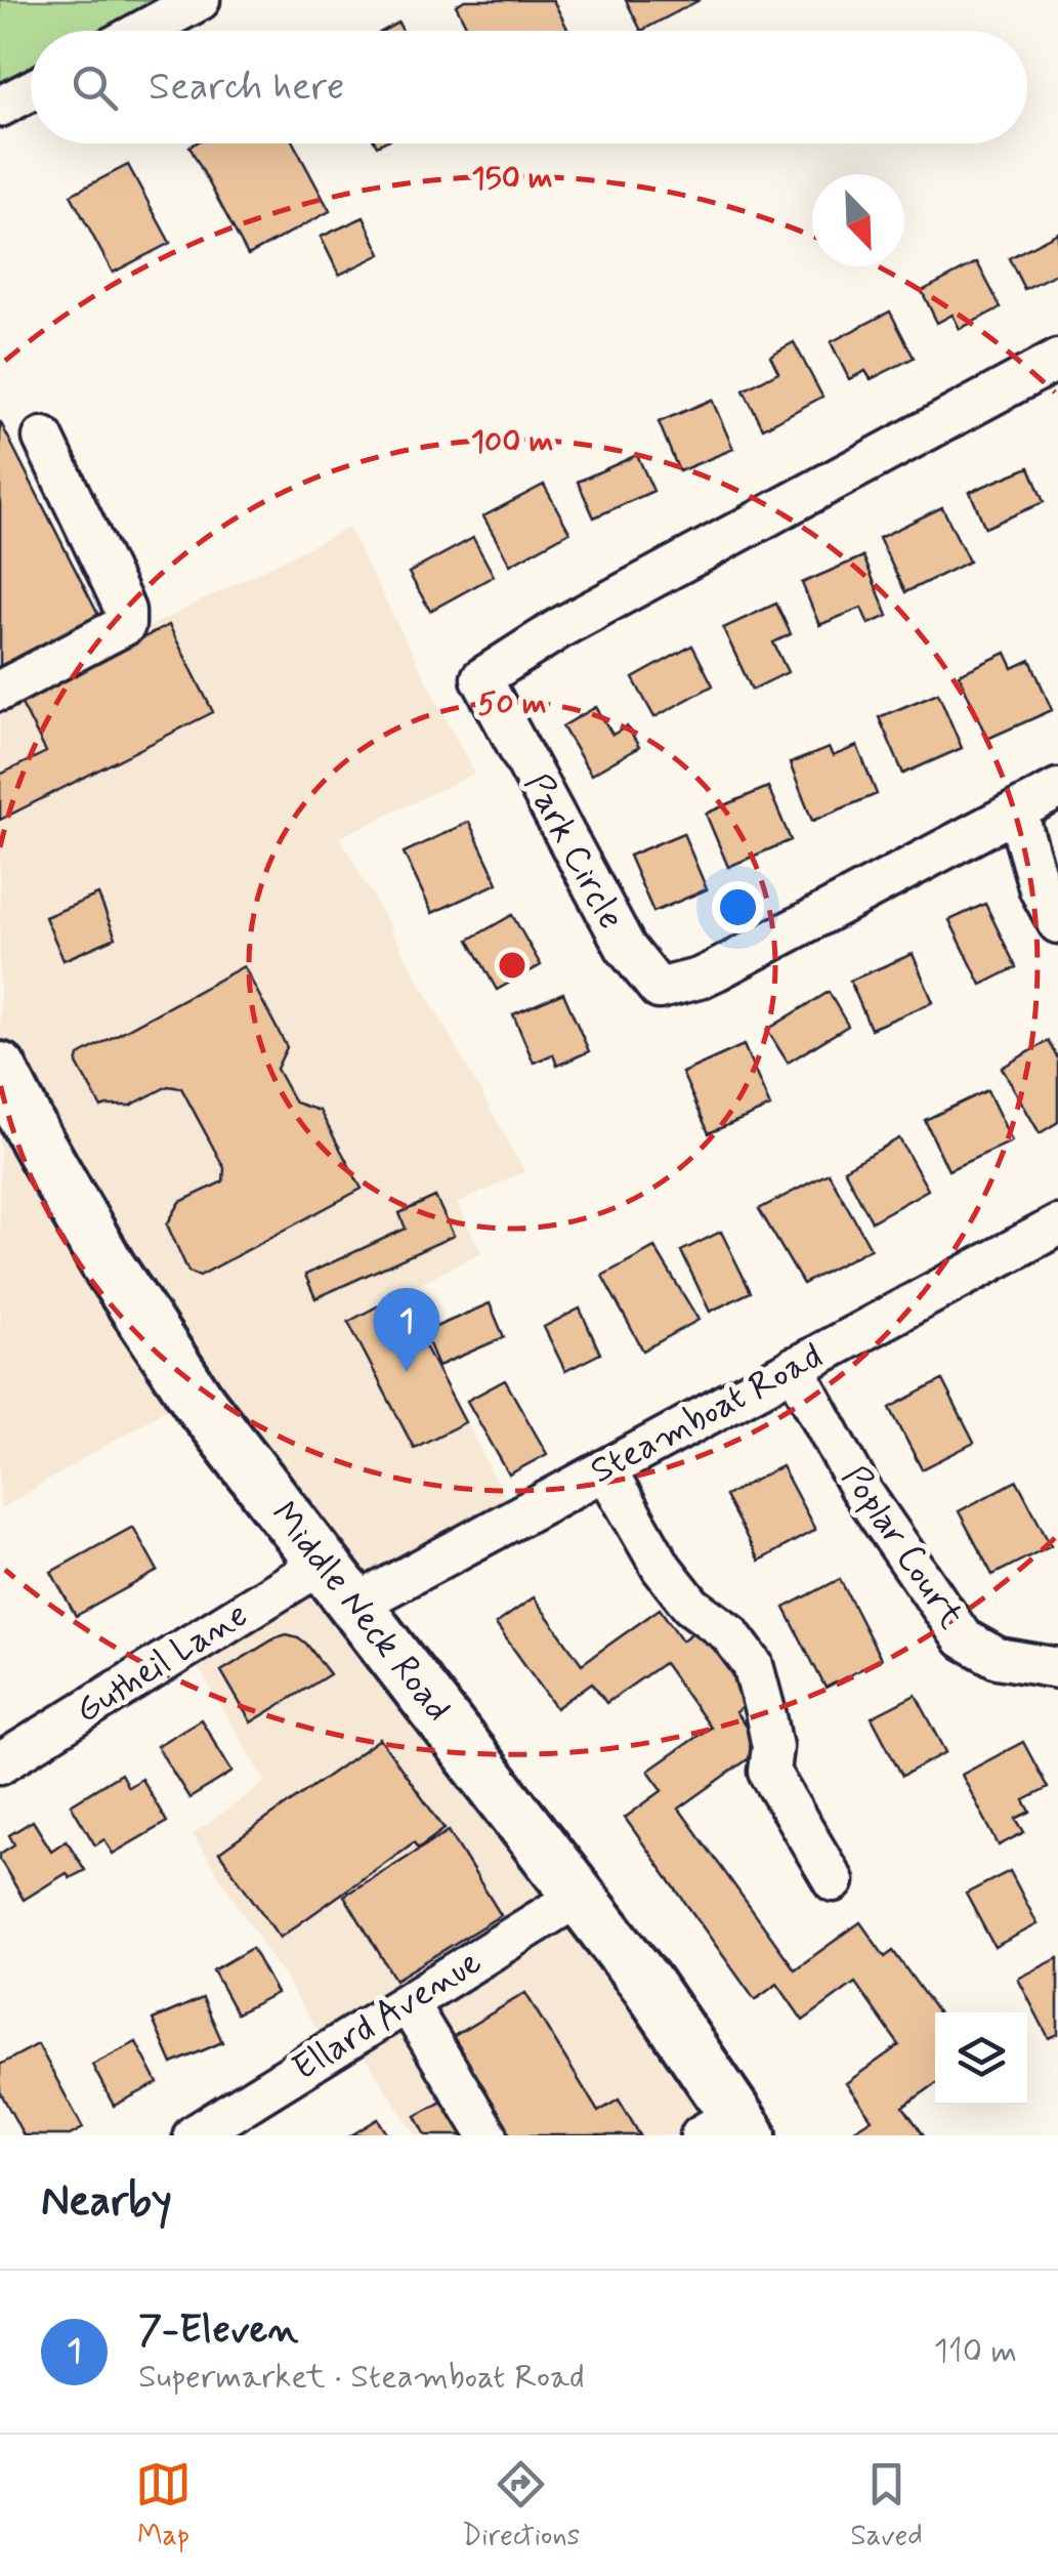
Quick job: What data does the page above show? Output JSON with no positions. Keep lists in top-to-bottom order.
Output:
{
  "streets": {
    "main road": ["Middle Neck Road"],
    "street": [
      "Park Circle",
      "Steamboat Road",
      "Poplar Court",
      "Gutheil Lane",
      "Ellard Avenue"
    ]
  },
  "crossings": [
    ["Steamboat Road", "Poplar Court"],
    ["Steamboat Road", "Middle Neck Road"],
    ["Middle Neck Road", "Gutheil Lane"],
    ["Middle Neck Road", "Ellard Avenue"]
  ],
  "north": "bottom right",
  "page": {
    "search": "Search here",
    "pins": "1",
    "heading": "Nearby",
    "list": [
      {
        "mark": "1",
        "name": "7-Eleven",
        "note": "Supermarket · Steamboat Road",
        "value": "110 m"
      }
    ],
    "nav": ["Map", "Directions", "Saved"]
  },
  "rings": ["150 m", "100 m", "50 m"]
}
